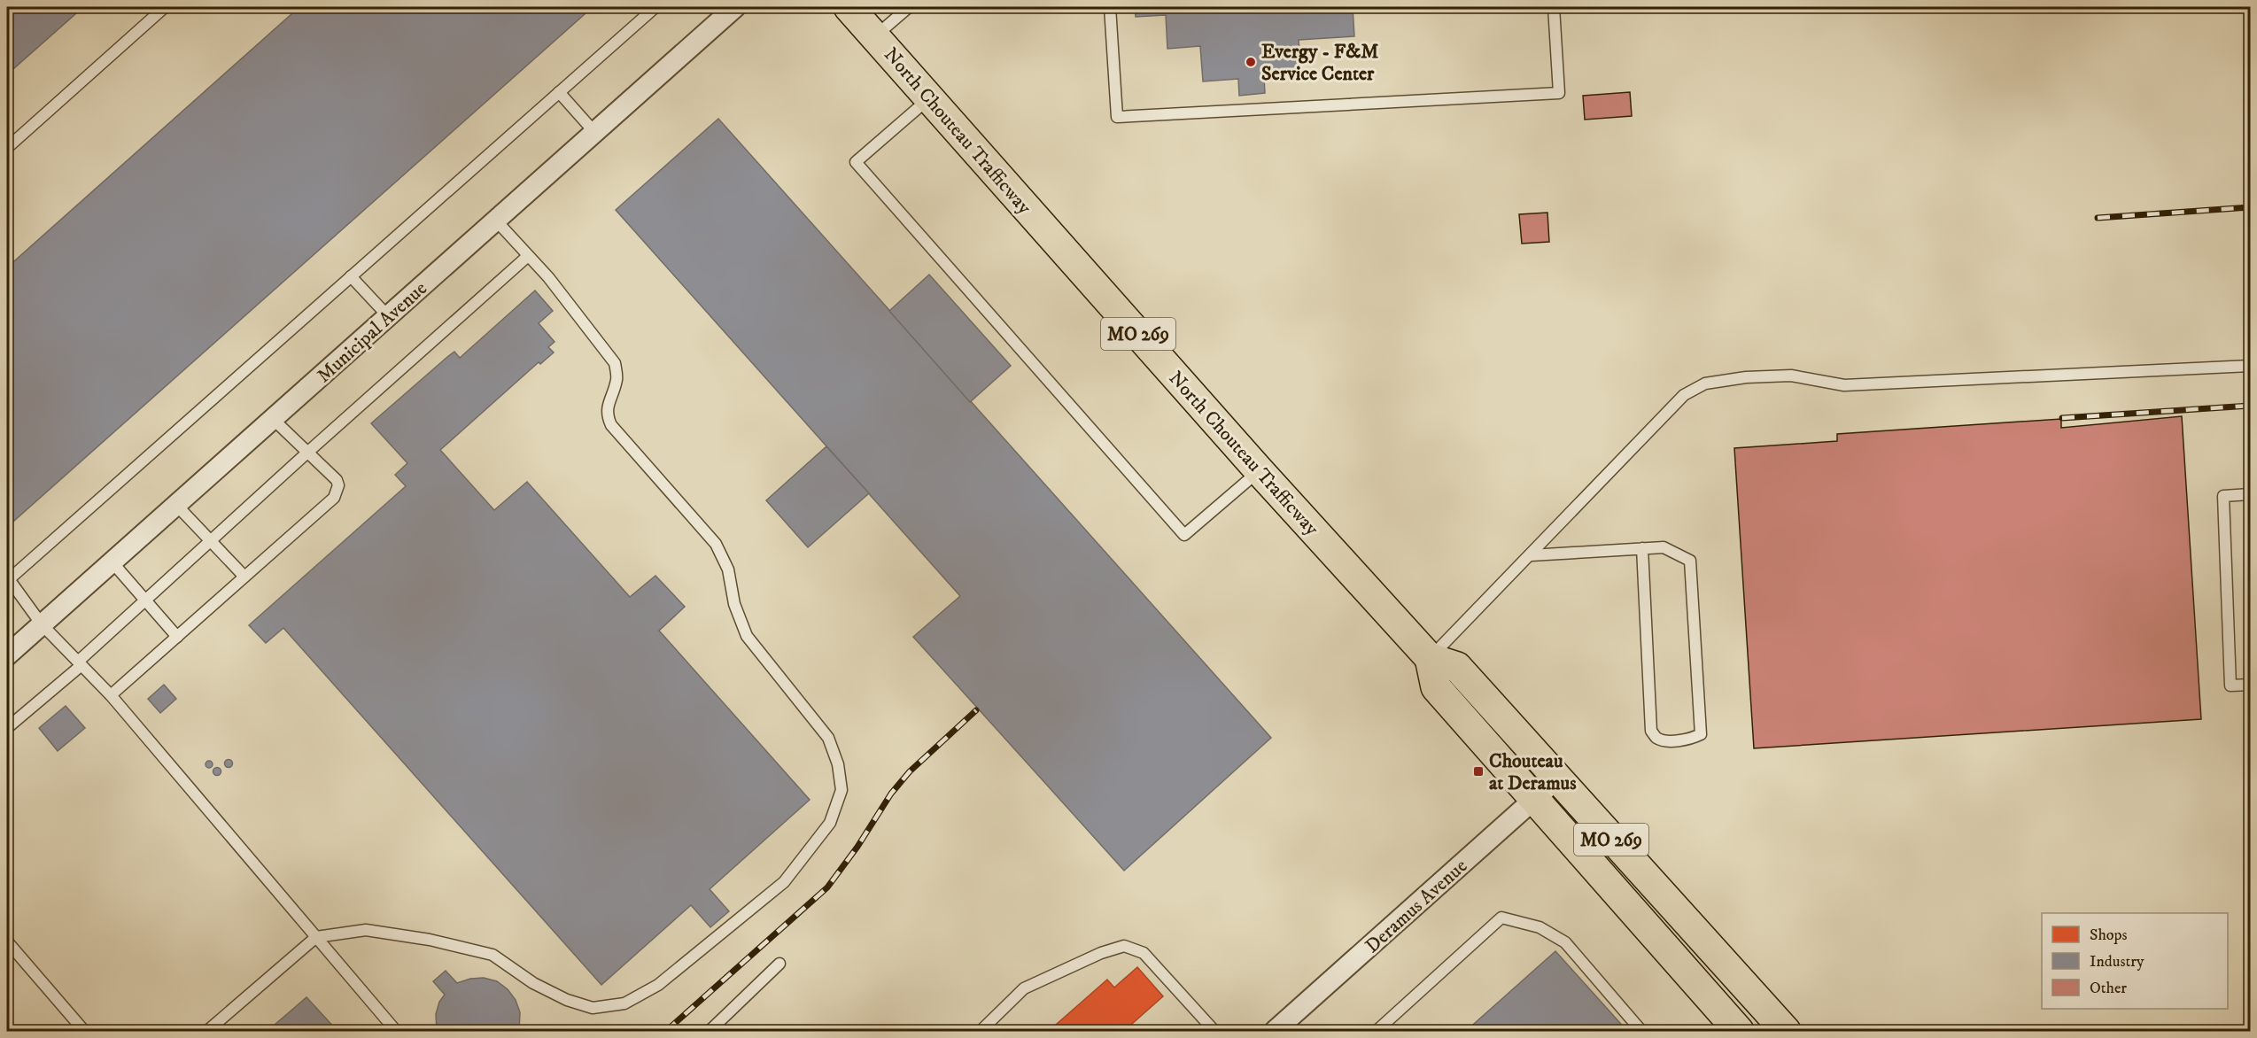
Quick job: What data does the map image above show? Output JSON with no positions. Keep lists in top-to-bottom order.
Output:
{
  "streets": {
    "main road": ["North Chouteau Trafficway", "MO 269"],
    "street": ["Municipal Avenue", "Deramus Avenue"]
  },
  "crossings": [
    ["North Chouteau Trafficway", "MO 269"],
    ["North Chouteau Trafficway", "Deramus Avenue"],
    ["MO 269", "Deramus Avenue"]
  ],
  "places": {
    "other": ["Evergy - F&M Service Center"],
    "transit": ["Chouteau at Deramus"]
  },
  "legend": ["Shops", "Industry", "Other"]
}
